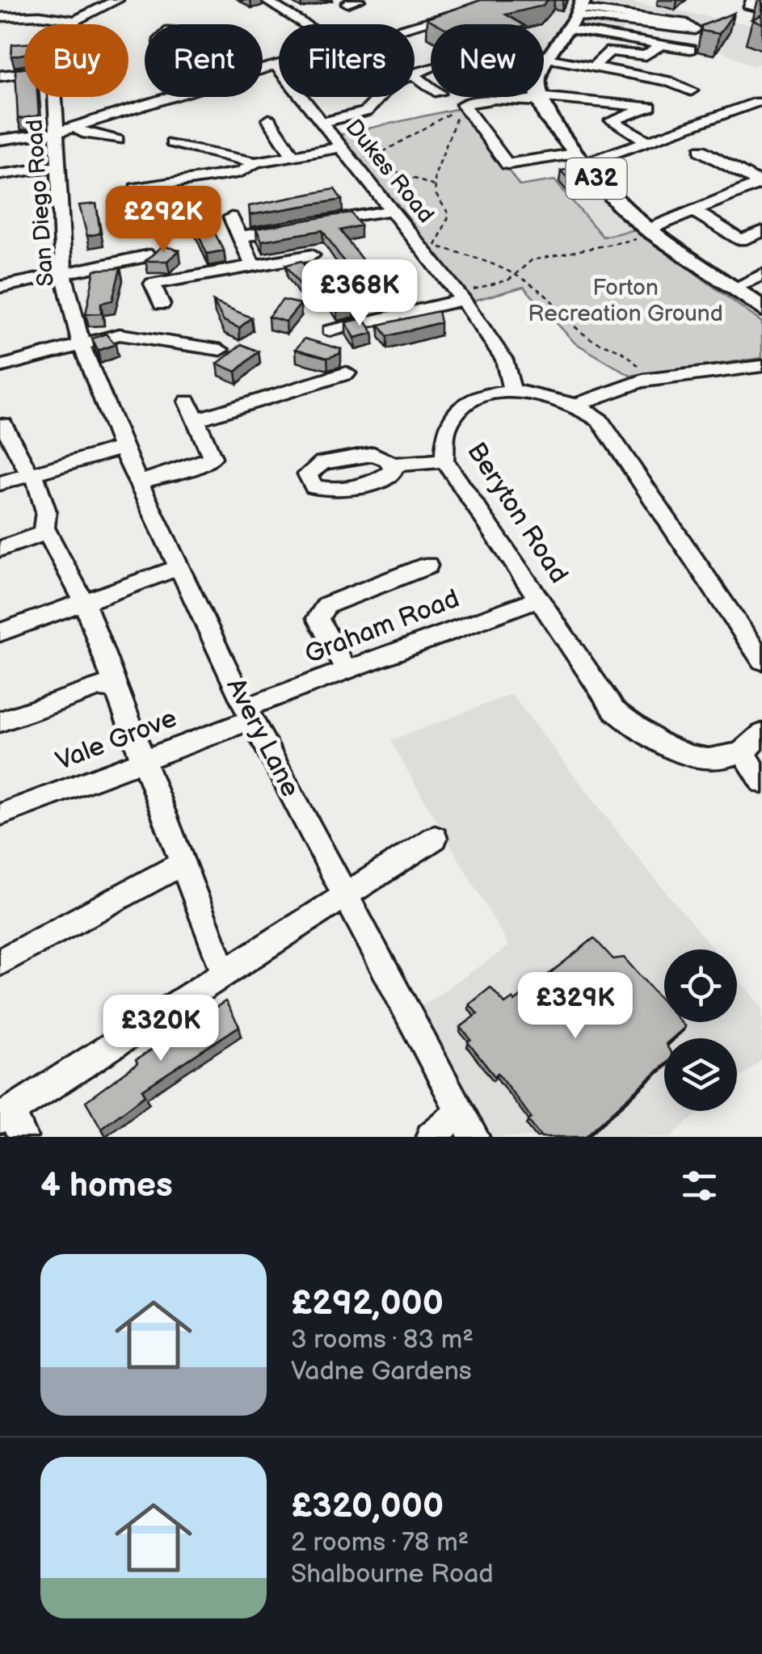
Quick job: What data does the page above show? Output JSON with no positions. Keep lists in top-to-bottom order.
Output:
{
  "streets": {
    "main road": ["A32"],
    "street": [
      "Dukes Road",
      "San Diego Road",
      "Beryton Road",
      "Graham Road",
      "Avery Lane",
      "Vale Grove"
    ]
  },
  "crossings": [
    ["Dukes Road", "Beryton Road"],
    ["San Diego Road", "Avery Lane"],
    ["Beryton Road", "Graham Road"],
    ["Graham Road", "Avery Lane"],
    ["Graham Road", "Vale Grove"],
    ["Avery Lane", "Vale Grove"]
  ],
  "parks": ["Forton Recreation Ground"],
  "page": {
    "chip": [
      "Buy",
      "Rent",
      "Filters",
      "New"
    ],
    "price": [
      "£292K",
      "£368K",
      "£329K",
      "£320K"
    ],
    "heading": "4 homes",
    "list": [
      {
        "name": "£292,000",
        "note": "3 rooms · 83 m² · Vadne Gardens"
      },
      {
        "name": "£320,000",
        "note": "2 rooms · 78 m² · Shalbourne Road"
      }
    ]
  }
}
